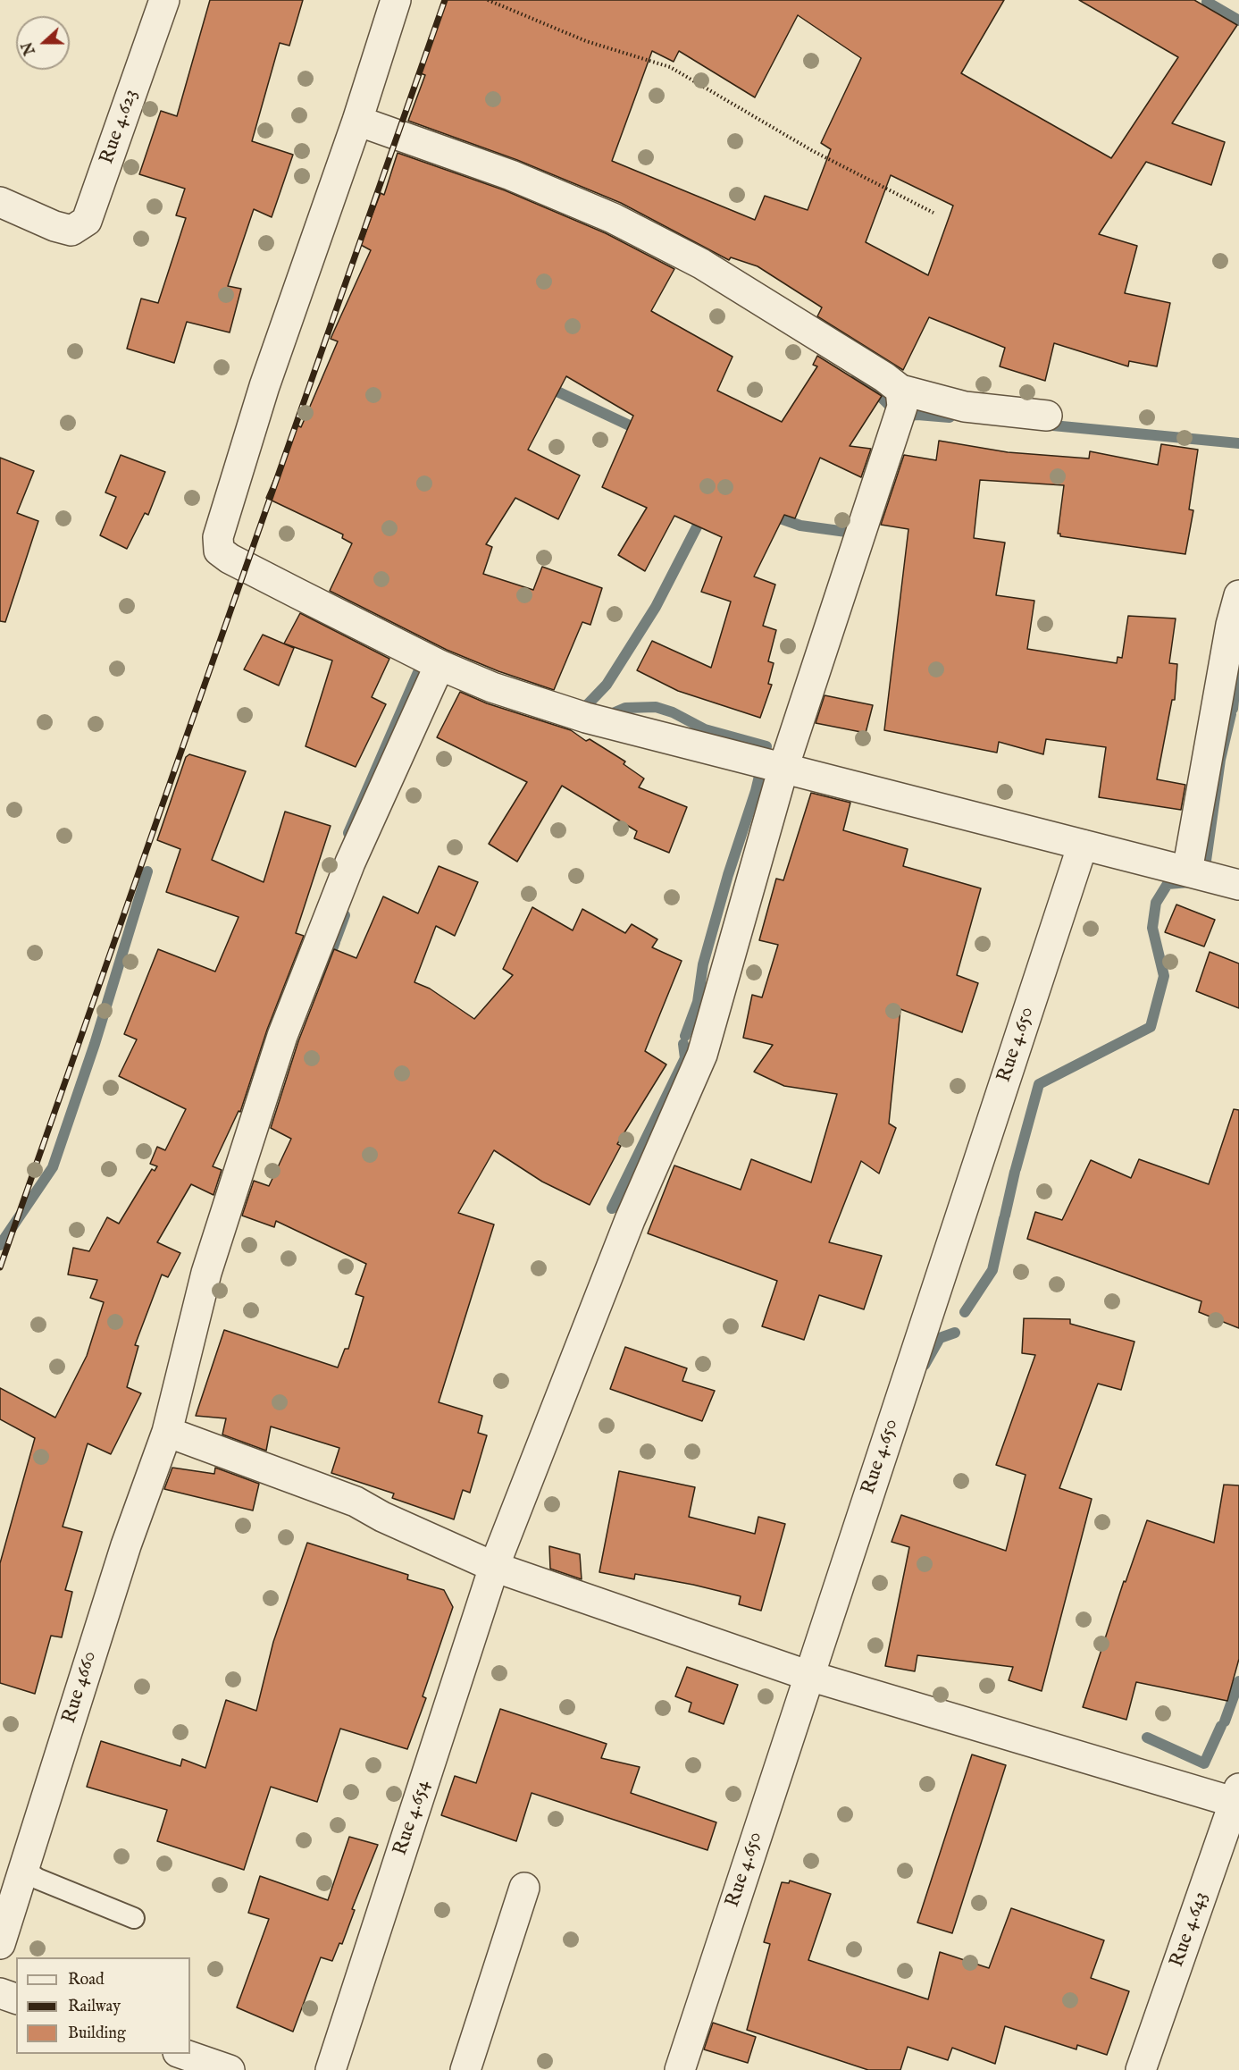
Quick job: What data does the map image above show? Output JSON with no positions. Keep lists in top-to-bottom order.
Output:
{
  "streets": {
    "street": [
      "Rue 4.623",
      "Rue 4.650",
      "Rue 4660",
      "Rue 4.654",
      "Rue 4.643"
    ]
  },
  "legend": ["Road", "Railway", "Building"],
  "north": "left"
}
